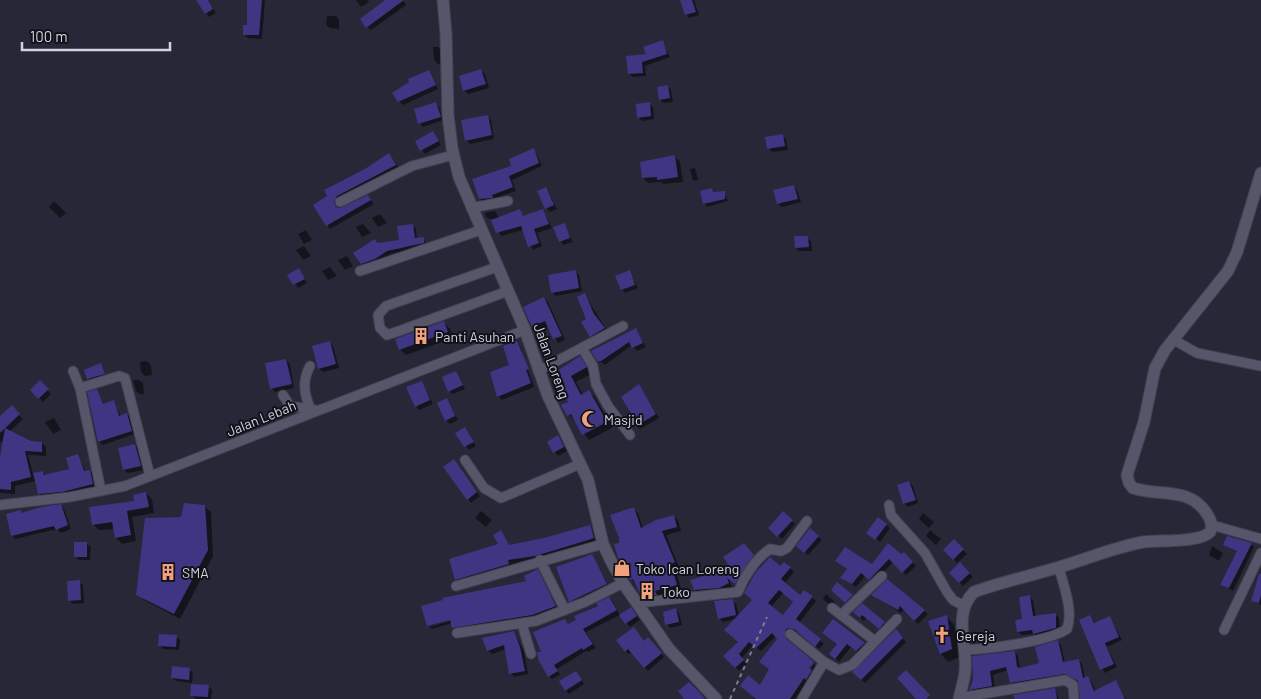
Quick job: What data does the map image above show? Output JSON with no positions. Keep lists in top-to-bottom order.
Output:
{
  "streets": {
    "street": ["Jalan Loreng", "Jalan Lebah"]
  },
  "crossings": [
    ["Jalan Loreng", "Jalan Lebah"]
  ],
  "places": {
    "building": ["Panti Asuhan", "SMA", "Toko"],
    "mosque": ["Masjid"],
    "shop": ["Toko Ican Loreng"],
    "church": ["Gereja"]
  },
  "scale_bar": "100 m"
}
